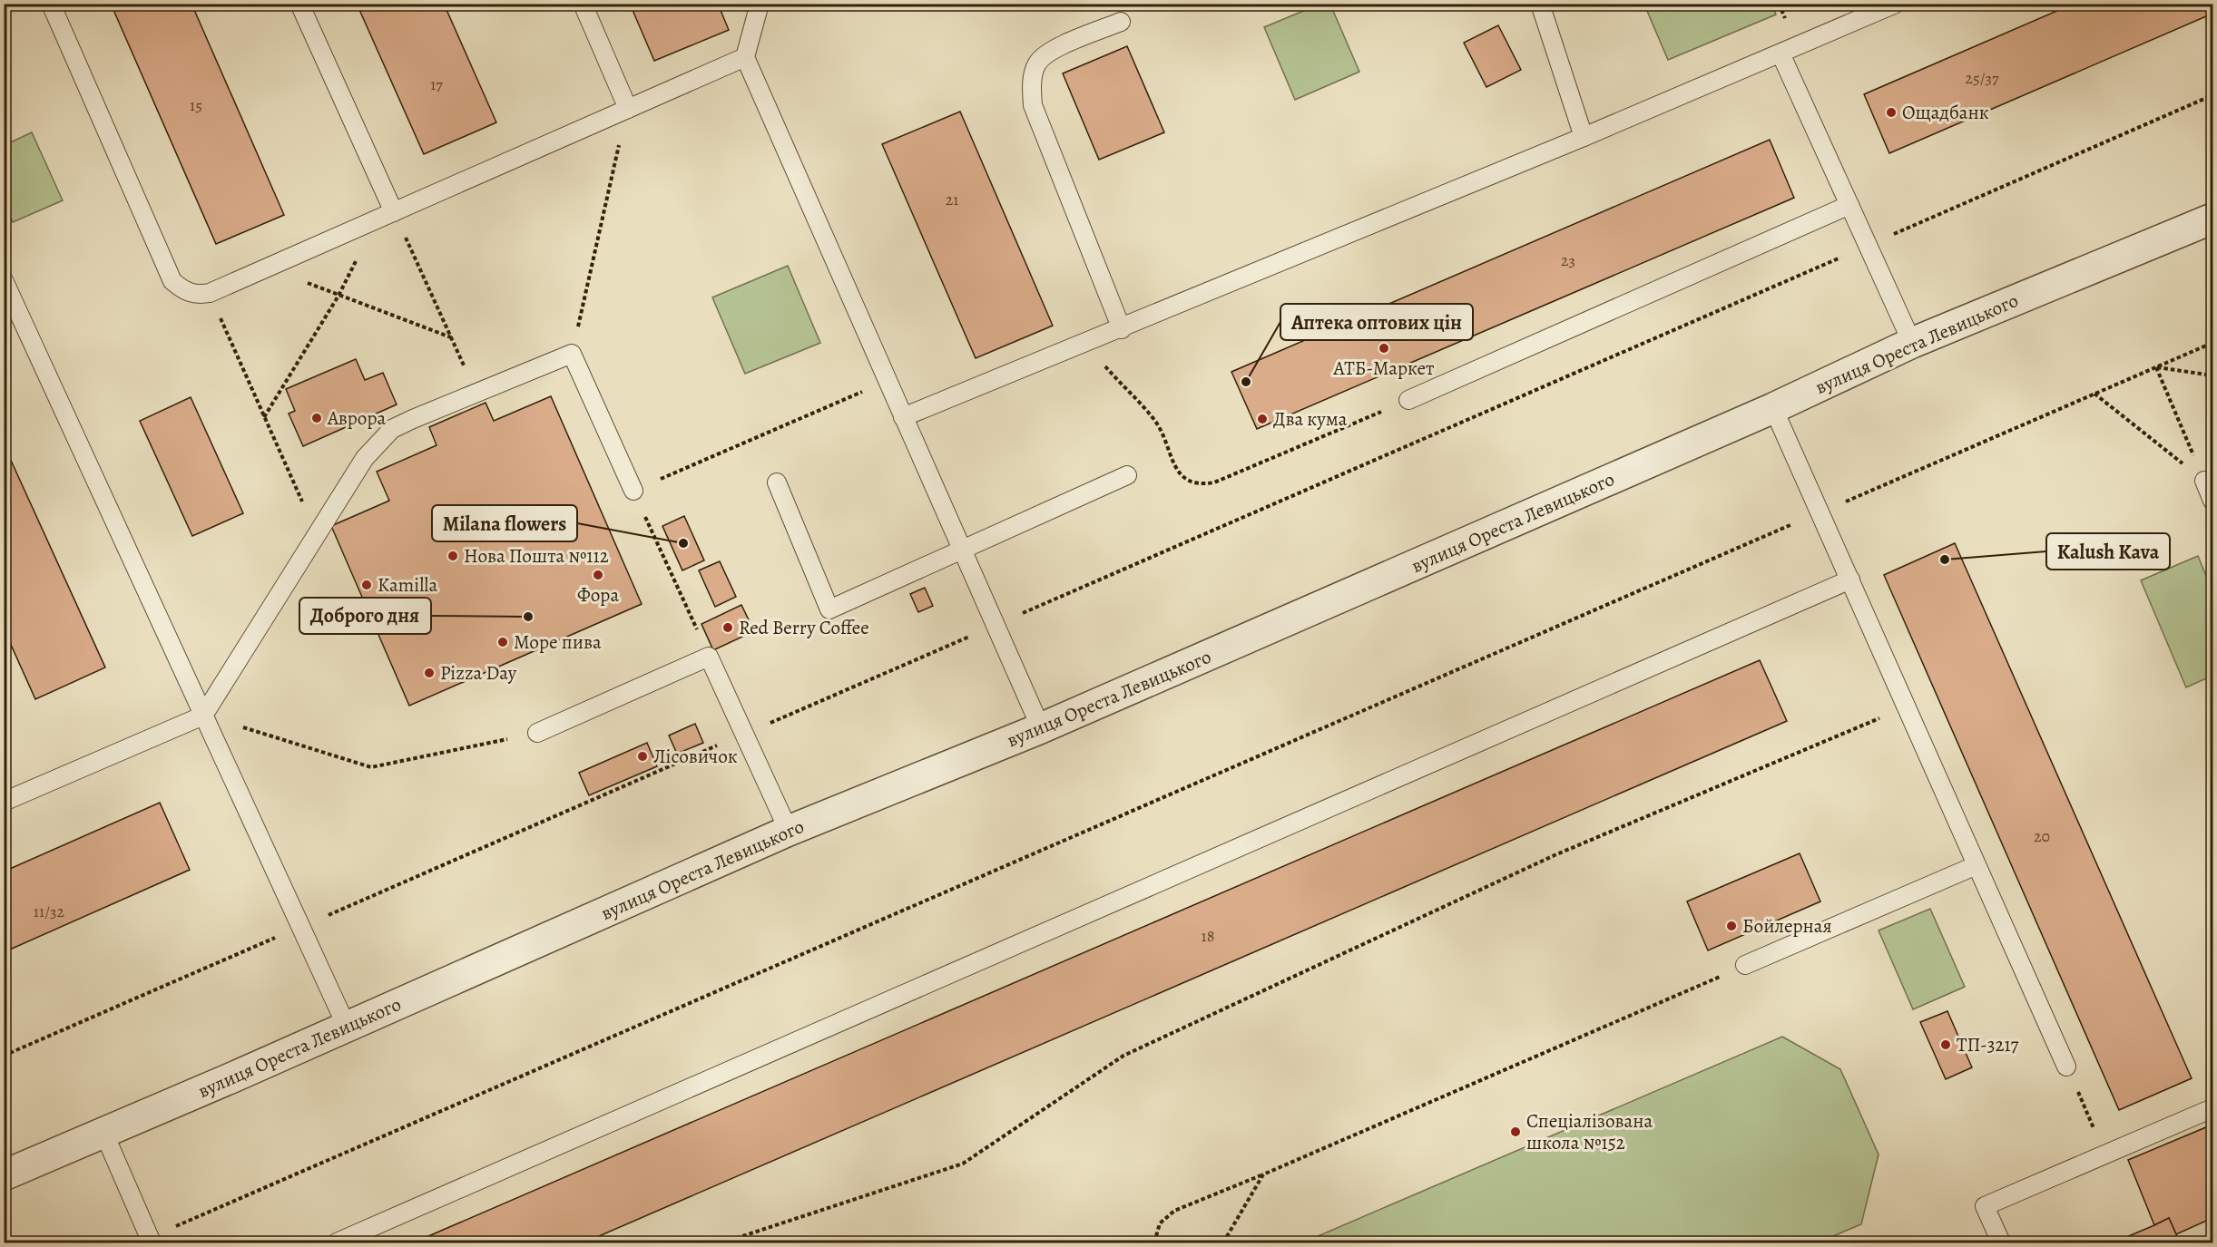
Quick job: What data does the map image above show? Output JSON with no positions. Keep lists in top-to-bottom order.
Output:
{
  "streets": {
    "street": ["вулиця Ореста Левицького"]
  },
  "places": [
    "Ощадбанк",
    "АТБ-Маркет",
    "Аптека оптових цін",
    "Аврора",
    "Два кума",
    "Milana flowers",
    "Нова Пошта №112",
    "Kalush Kava",
    "Фора",
    "Kamilla",
    "Доброго дня",
    "Red Berry Coffee",
    "Море пива",
    "Pizza Day",
    "Лісовичок",
    "Бойлерная",
    "ТП-3217",
    "Спеціалізована школа №152"
  ],
  "house_numbers": [
    "25/37",
    "17",
    "15",
    "21",
    "23",
    "20",
    "11/32",
    "18"
  ]
}
